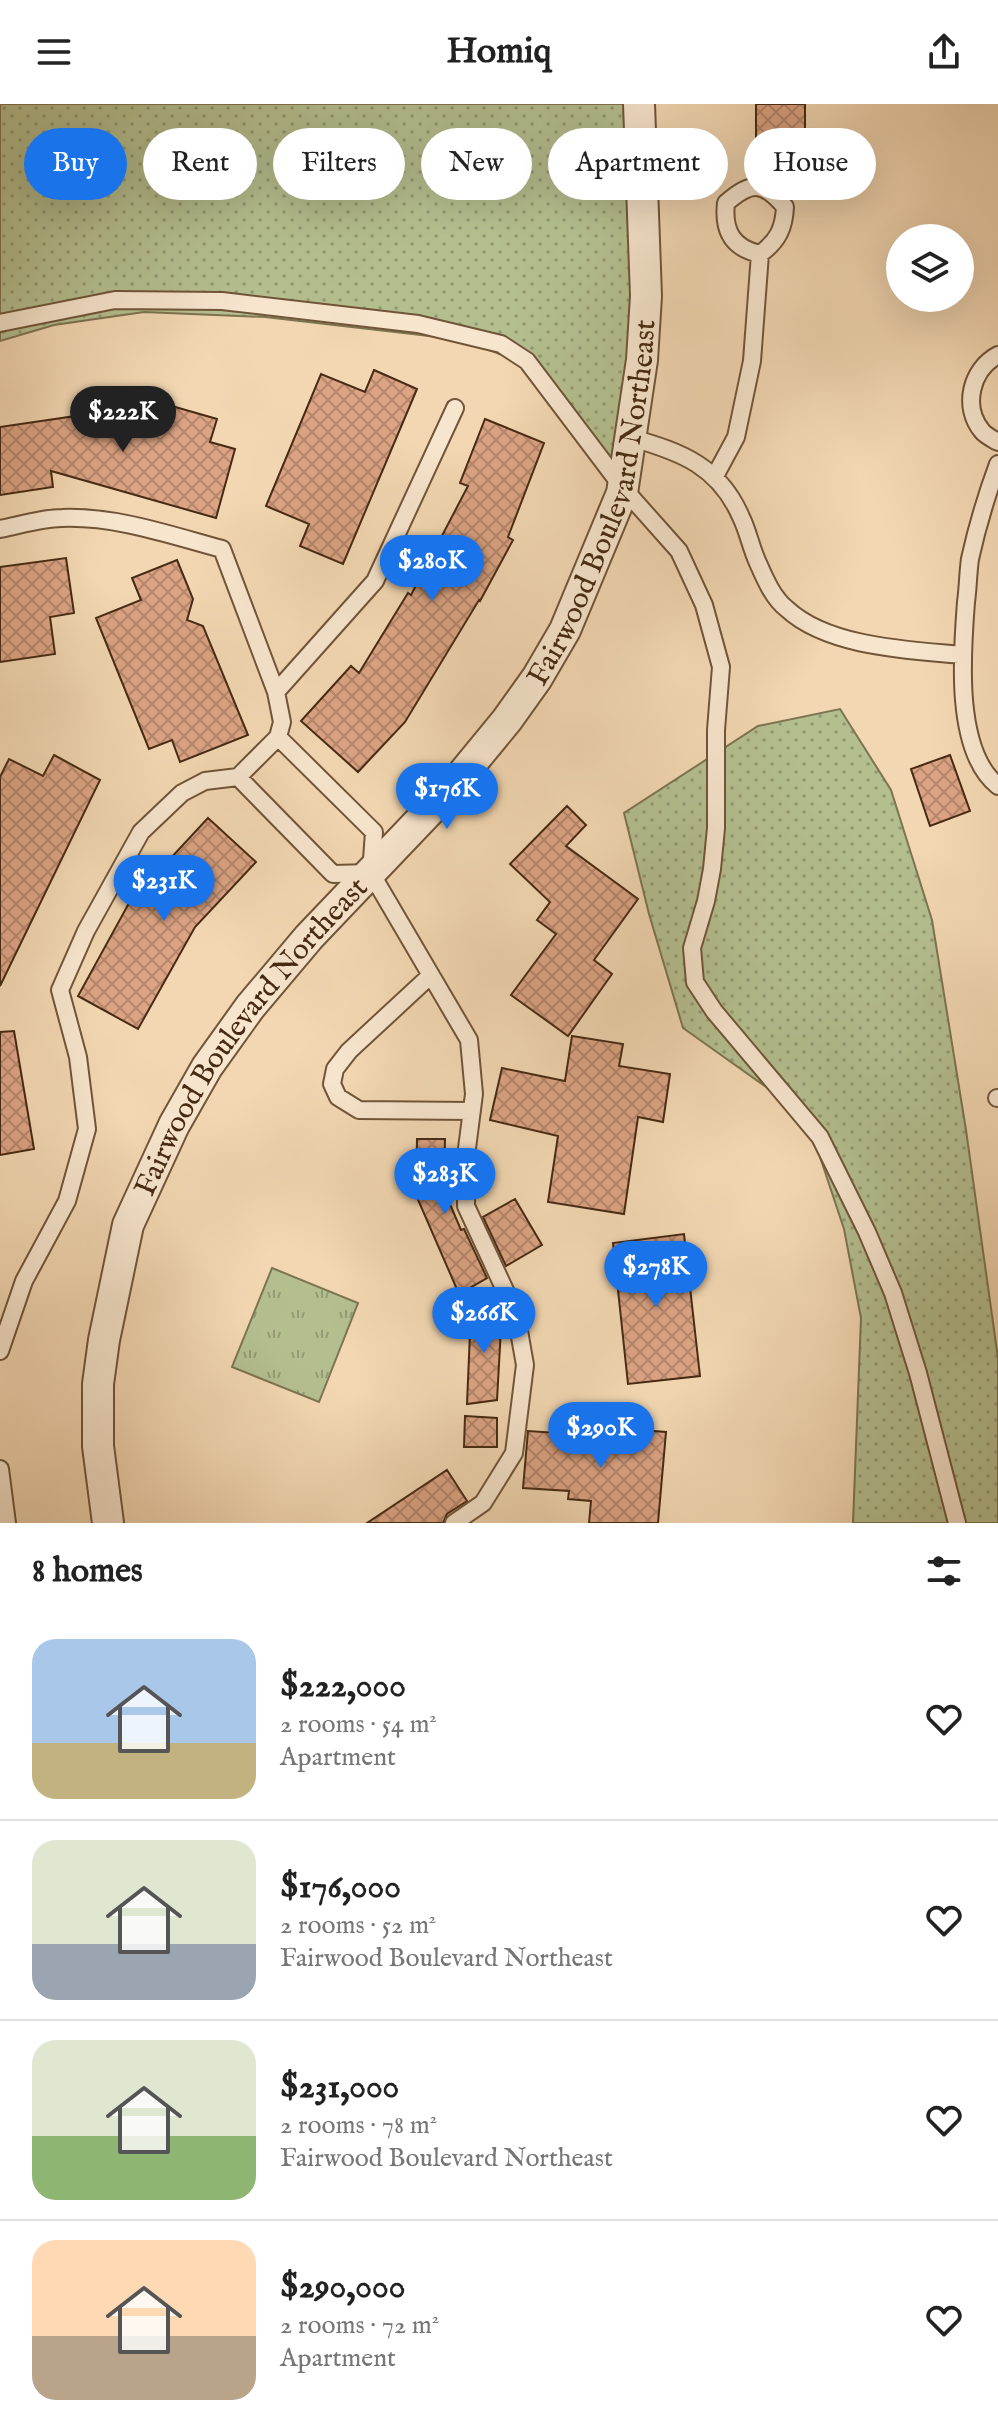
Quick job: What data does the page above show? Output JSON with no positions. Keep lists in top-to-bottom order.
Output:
{
  "streets": {
    "street": ["Fairwood Boulevard Northeast"]
  },
  "page": {
    "header": "Homiq",
    "chip": [
      "Buy",
      "Rent",
      "Filters",
      "New",
      "Apartment",
      "House"
    ],
    "price": [
      "$222K",
      "$280K",
      "$176K",
      "$231K",
      "$283K",
      "$278K",
      "$266K",
      "$290K"
    ],
    "heading": "8 homes",
    "list": [
      {
        "name": "$222,000",
        "note": "2 rooms · 54 m² · Apartment"
      },
      {
        "name": "$176,000",
        "note": "2 rooms · 52 m² · Fairwood Boulevard Northeast"
      },
      {
        "name": "$231,000",
        "note": "2 rooms · 78 m² · Fairwood Boulevard Northeast"
      },
      {
        "name": "$290,000",
        "note": "2 rooms · 72 m² · Apartment"
      }
    ]
  }
}
